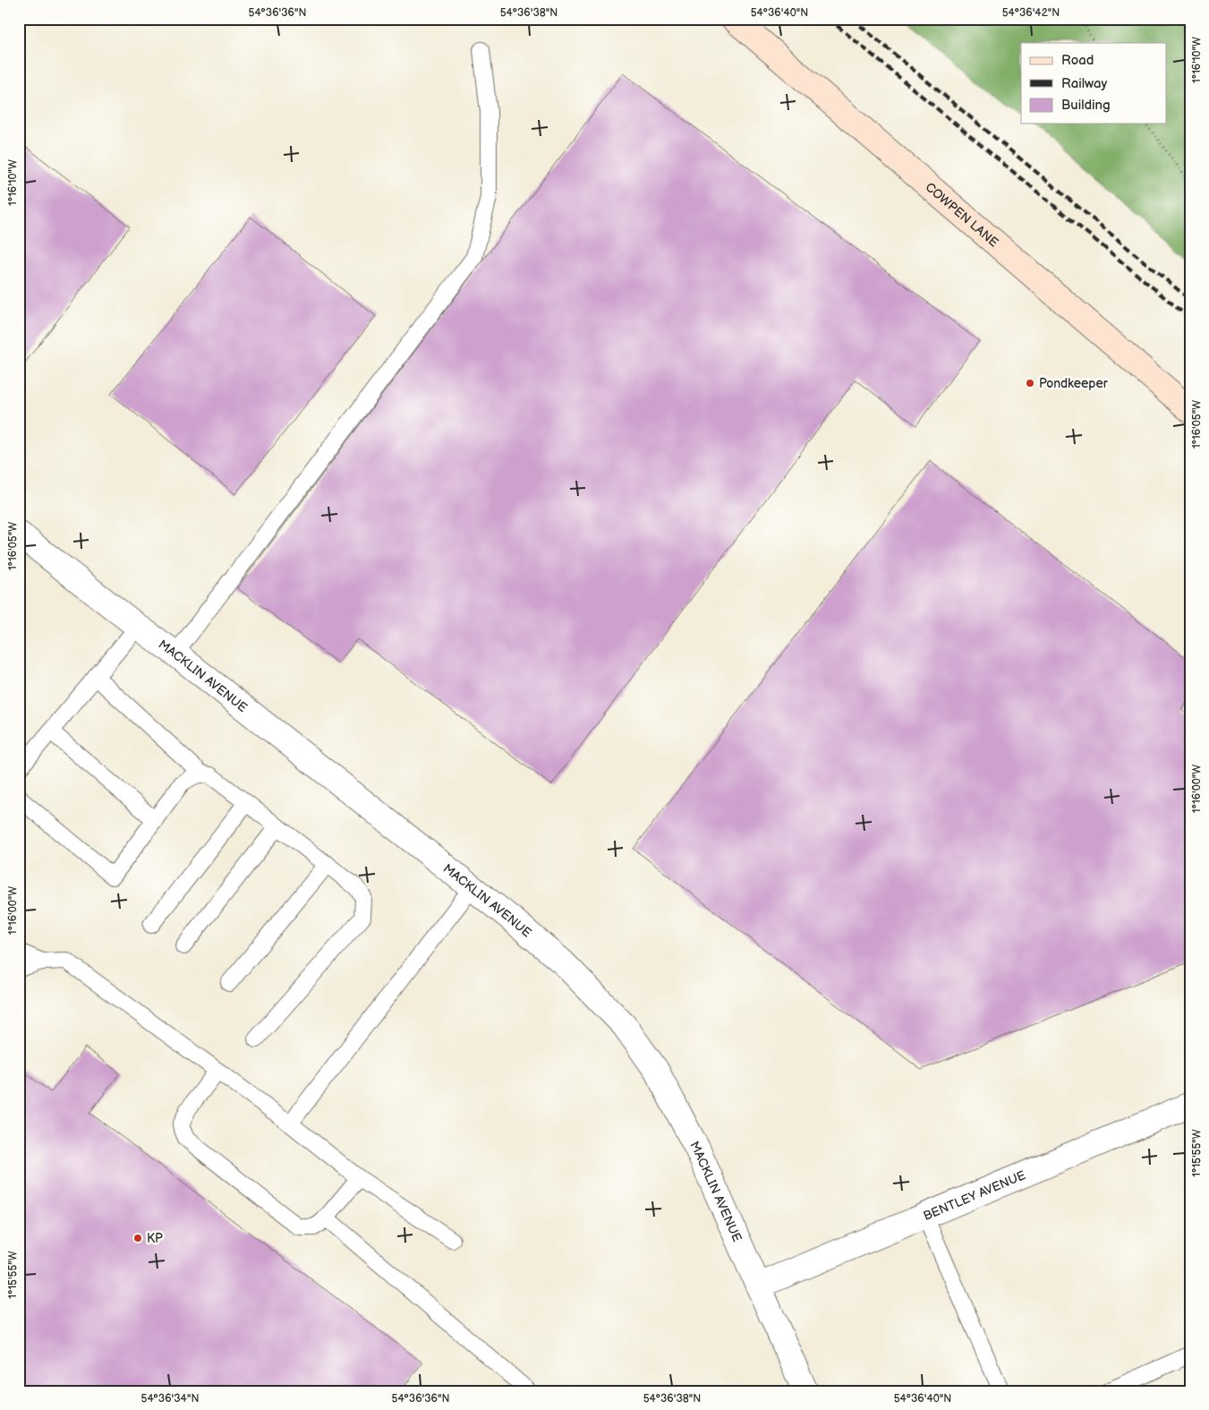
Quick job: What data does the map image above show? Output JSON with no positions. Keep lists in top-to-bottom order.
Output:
{
  "streets": {
    "street": ["COWPEN LANE", "MACKLIN AVENUE", "BENTLEY AVENUE"]
  },
  "crossings": [
    ["MACKLIN AVENUE", "BENTLEY AVENUE"]
  ],
  "places": ["Pondkeeper", "KP"],
  "legend": ["Road", "Railway", "Building"],
  "coordinates": [
    "54°36'36\"N",
    "54°36'38\"N",
    "54°36'40\"N",
    "54°36'42\"N",
    "1°16'10\"W",
    "1°16'05\"W",
    "1°16'00\"W",
    "1°15'55\"W",
    "54°36'34\"N"
  ]
}
